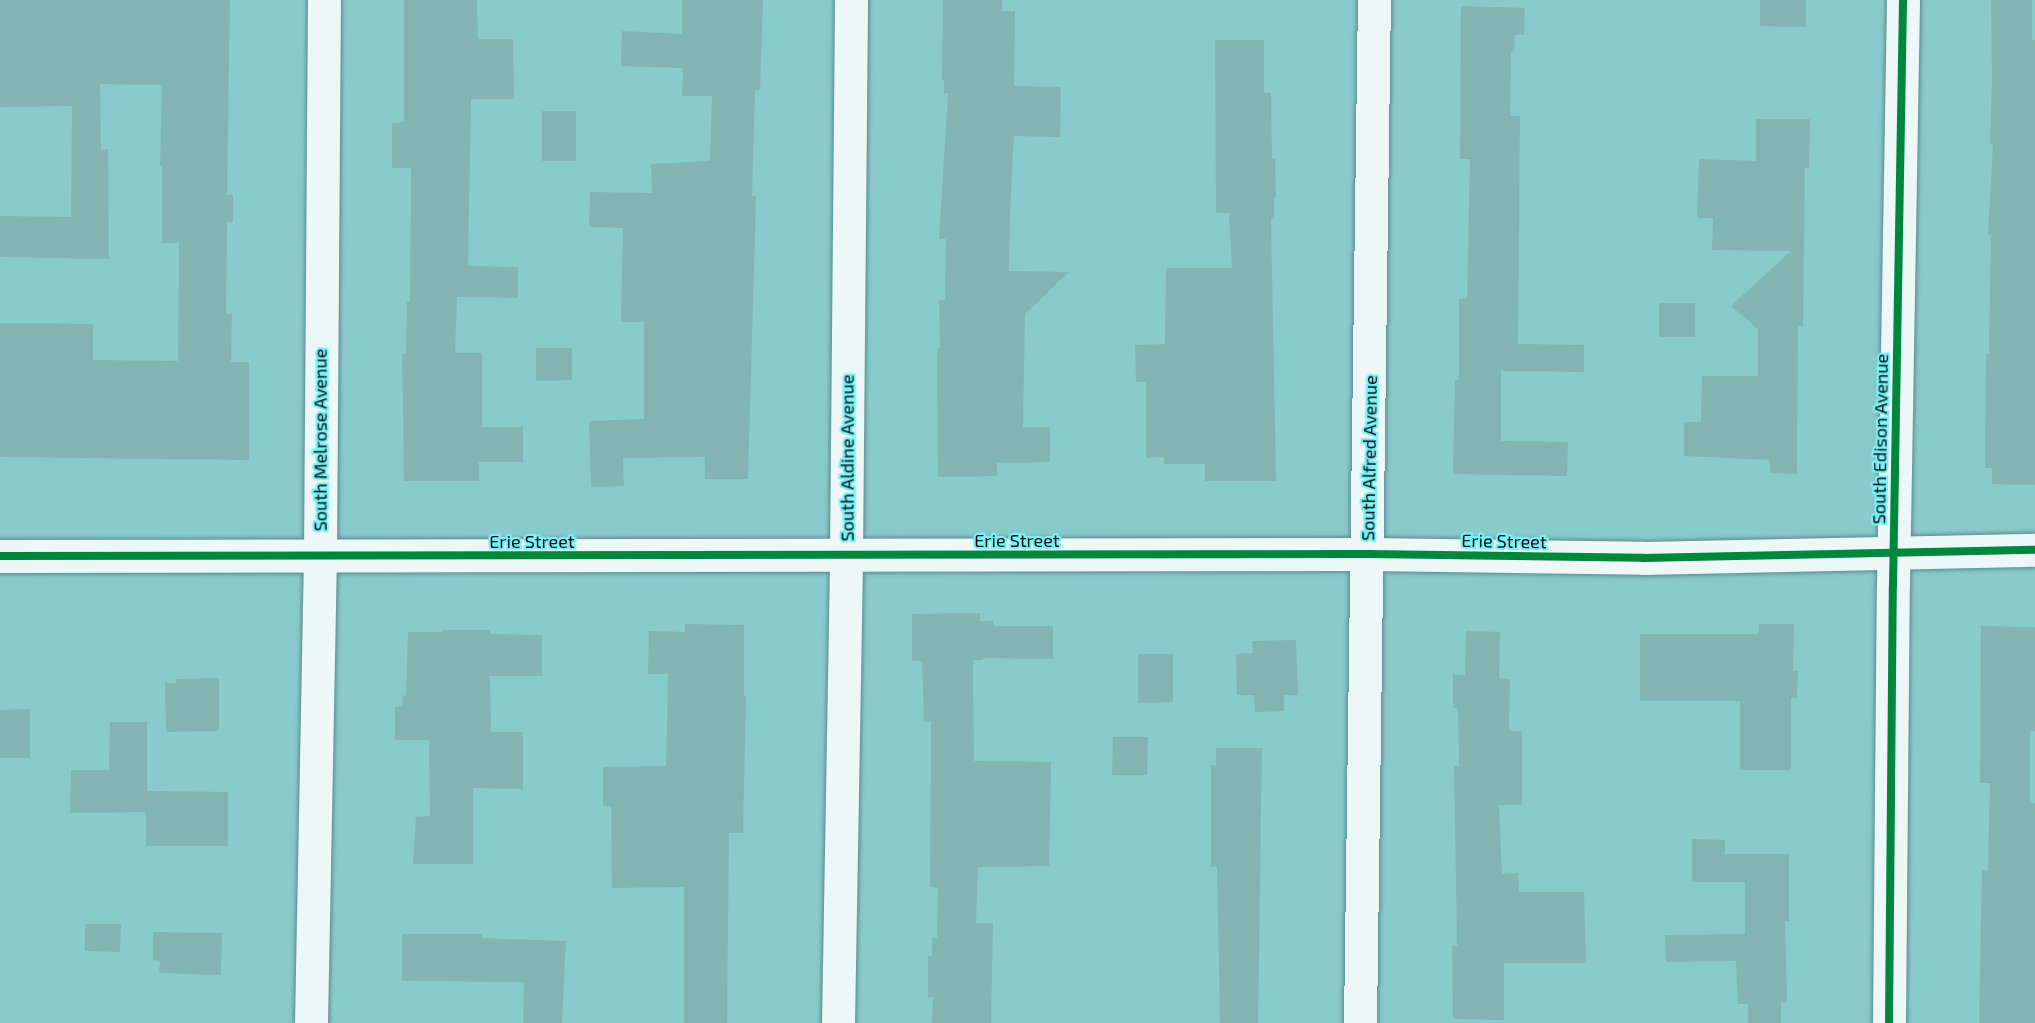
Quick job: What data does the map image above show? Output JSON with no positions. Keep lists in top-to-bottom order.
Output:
{
  "streets": {
    "street": [
      "South Edison Avenue",
      "South Melrose Avenue",
      "South Aldine Avenue",
      "South Alfred Avenue",
      "Erie Street"
    ]
  },
  "crossings": [
    ["South Edison Avenue", "Erie Street"],
    ["South Melrose Avenue", "Erie Street"],
    ["South Aldine Avenue", "Erie Street"],
    ["South Alfred Avenue", "Erie Street"]
  ]
}
